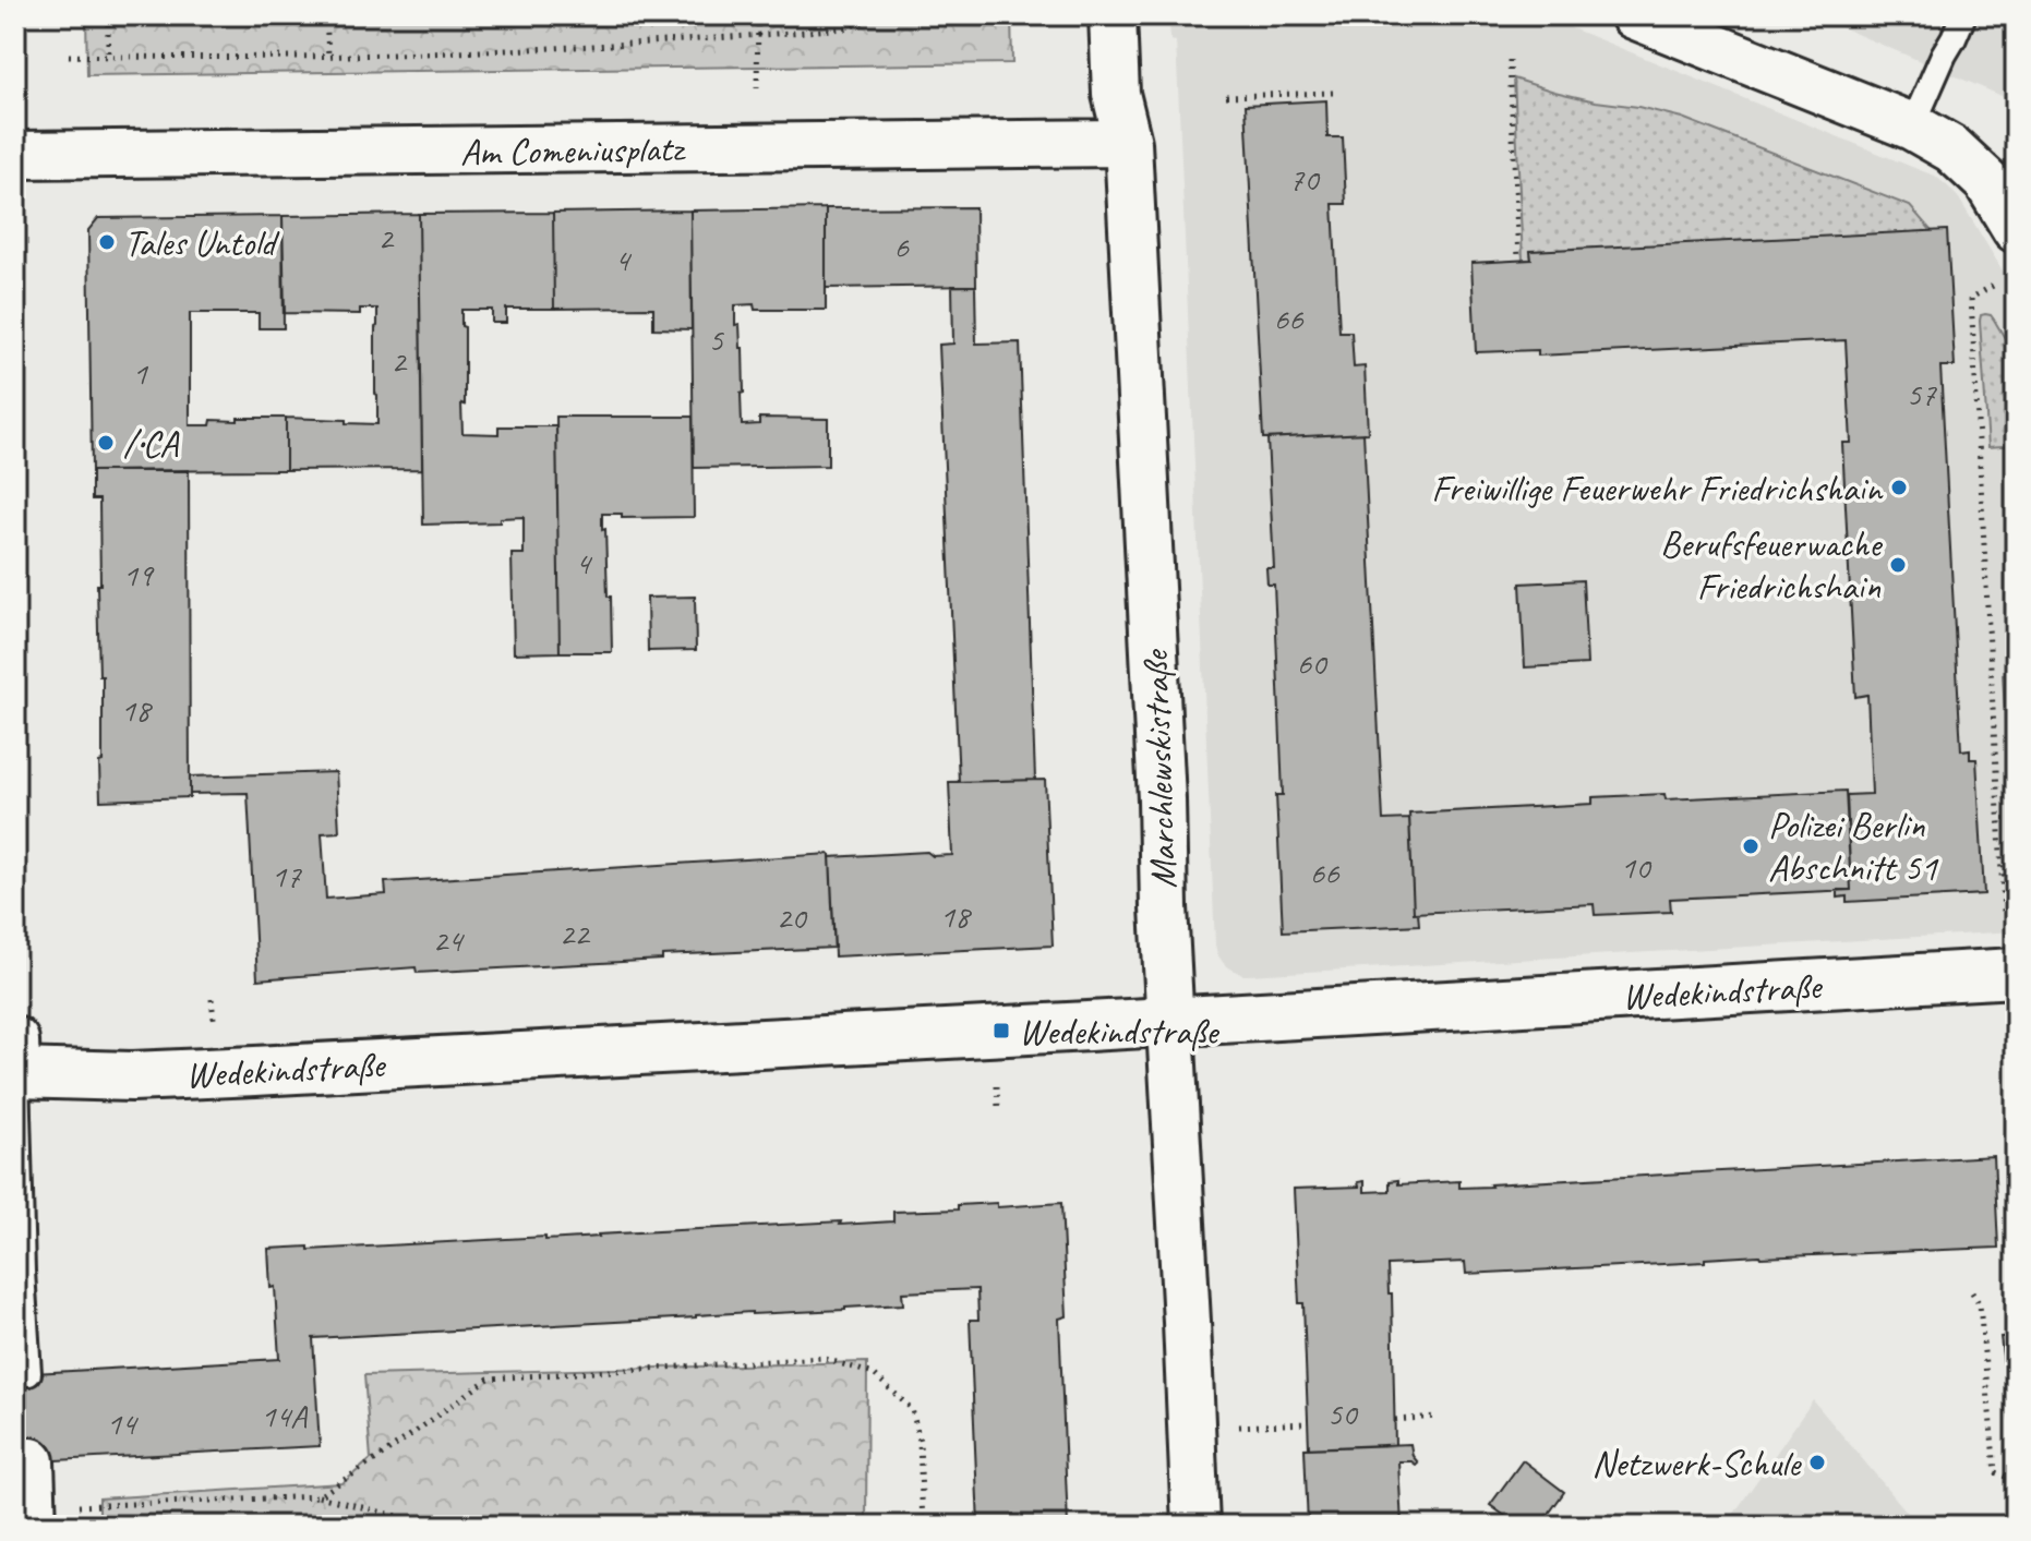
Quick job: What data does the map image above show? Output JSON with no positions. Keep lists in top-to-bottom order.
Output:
{
  "streets": {
    "street": ["Am Comeniusplatz", "Marchlewskistraße", "Wedekindstraße"]
  },
  "crossings": [
    ["Am Comeniusplatz", "Marchlewskistraße"],
    ["Marchlewskistraße", "Wedekindstraße"]
  ],
  "places": {
    "other": [
      "Tales Untold",
      "/•CA",
      "Freiwillige Feuerwehr Friedrichshain",
      "Berufsfeuerwache Friedrichshain",
      "Polizei Berlin Abschnitt 51",
      "Netzwerk-Schule"
    ],
    "transit": ["Wedekindstraße"]
  },
  "house_numbers": [
    "70",
    "2",
    "6",
    "4",
    "66",
    "5",
    "2",
    "1",
    "57",
    "4",
    "19",
    "60",
    "18",
    "10",
    "66",
    "17",
    "18",
    "20",
    "22",
    "24",
    "50",
    "14A",
    "14"
  ]
}
